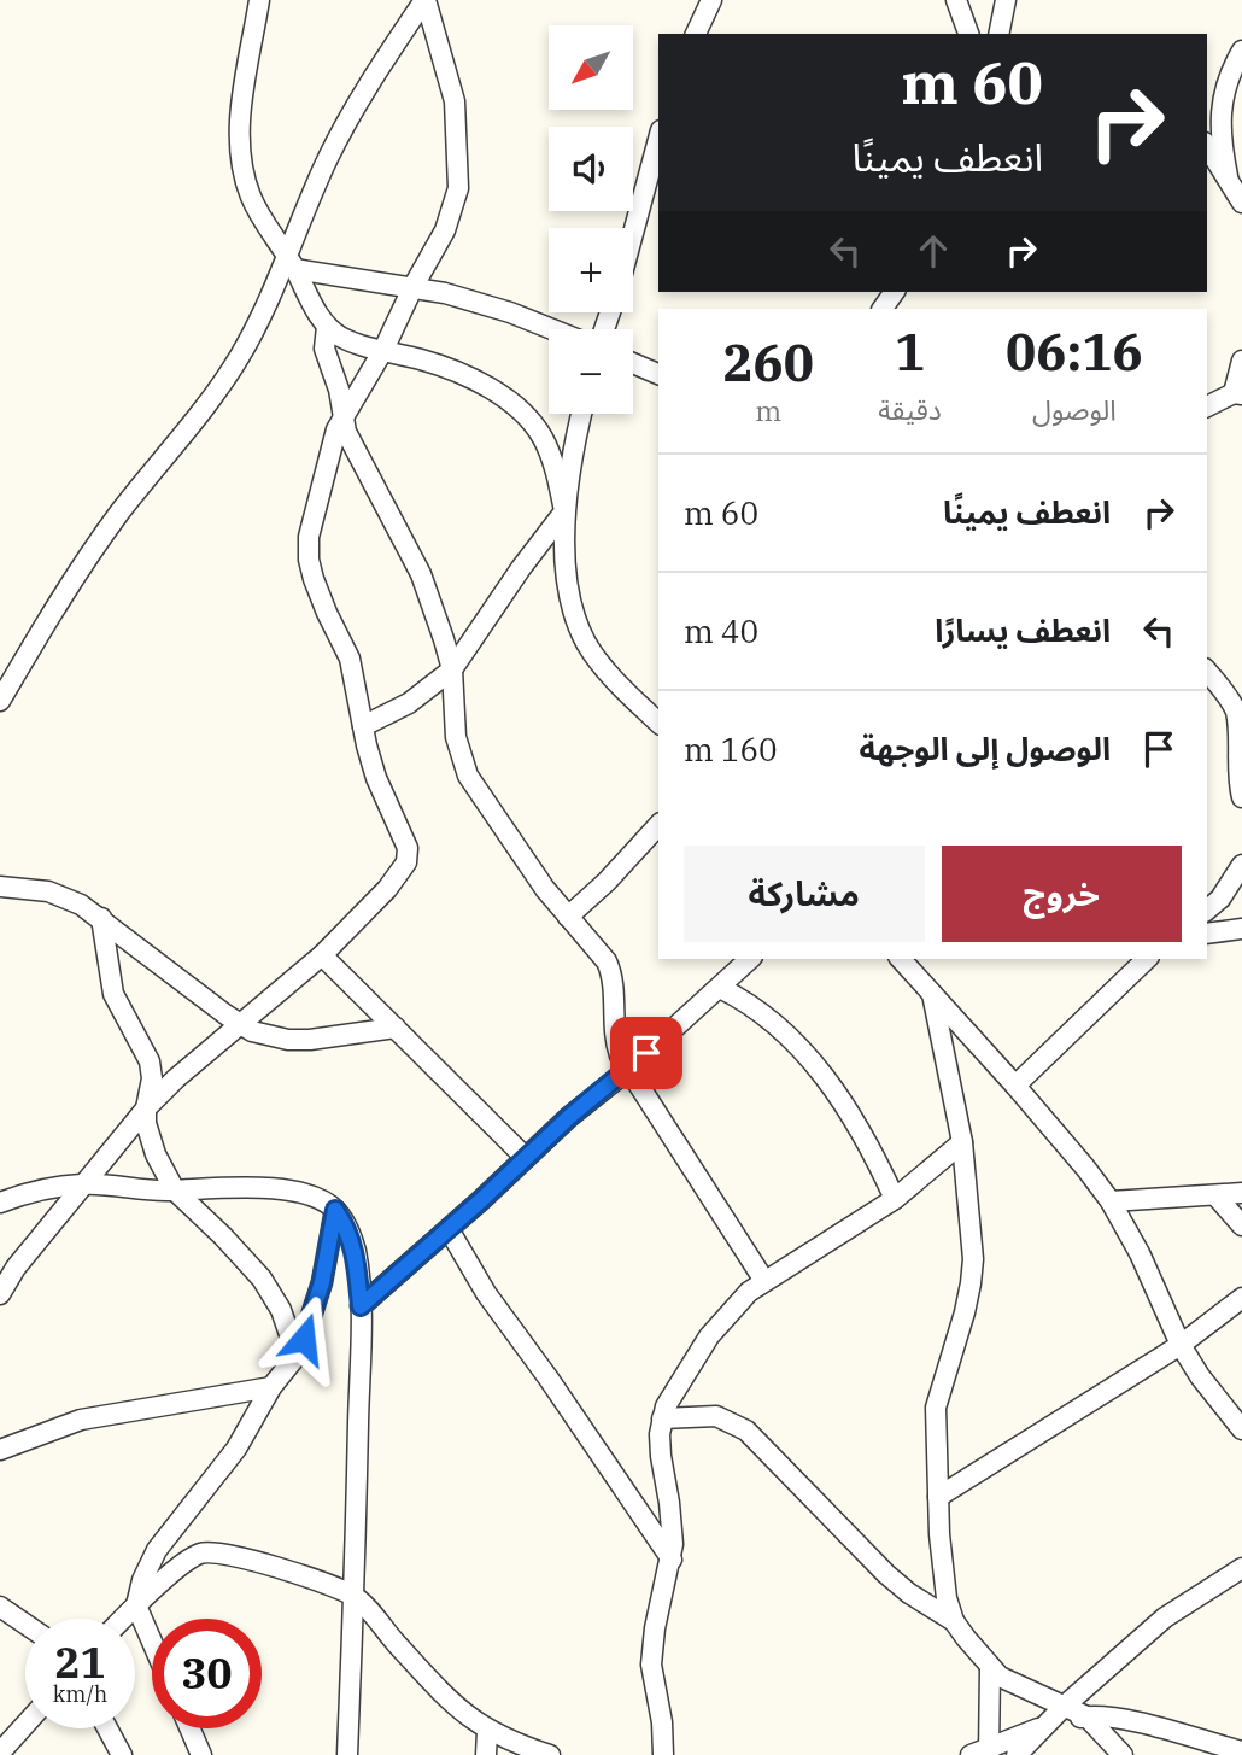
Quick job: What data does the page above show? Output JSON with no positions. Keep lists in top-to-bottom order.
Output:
{
  "north": "bottom left",
  "page": {
    "map_buttons": ["+", "−"],
    "turn": ["60 m", "انعطف يمينًا"],
    "eta": [
      "06:16",
      "الوصول",
      "1",
      "دقيقة",
      "260",
      "m"
    ],
    "list": [
      {
        "name": "انعطف يمينًا",
        "value": "60 m"
      },
      {
        "name": "انعطف يسارًا",
        "value": "40 m"
      },
      {
        "name": "الوصول إلى الوجهة",
        "value": "160 m"
      }
    ],
    "buttons": ["خروج", "مشاركة"],
    "speed": "21 km/h",
    "limit": "30"
  }
}
